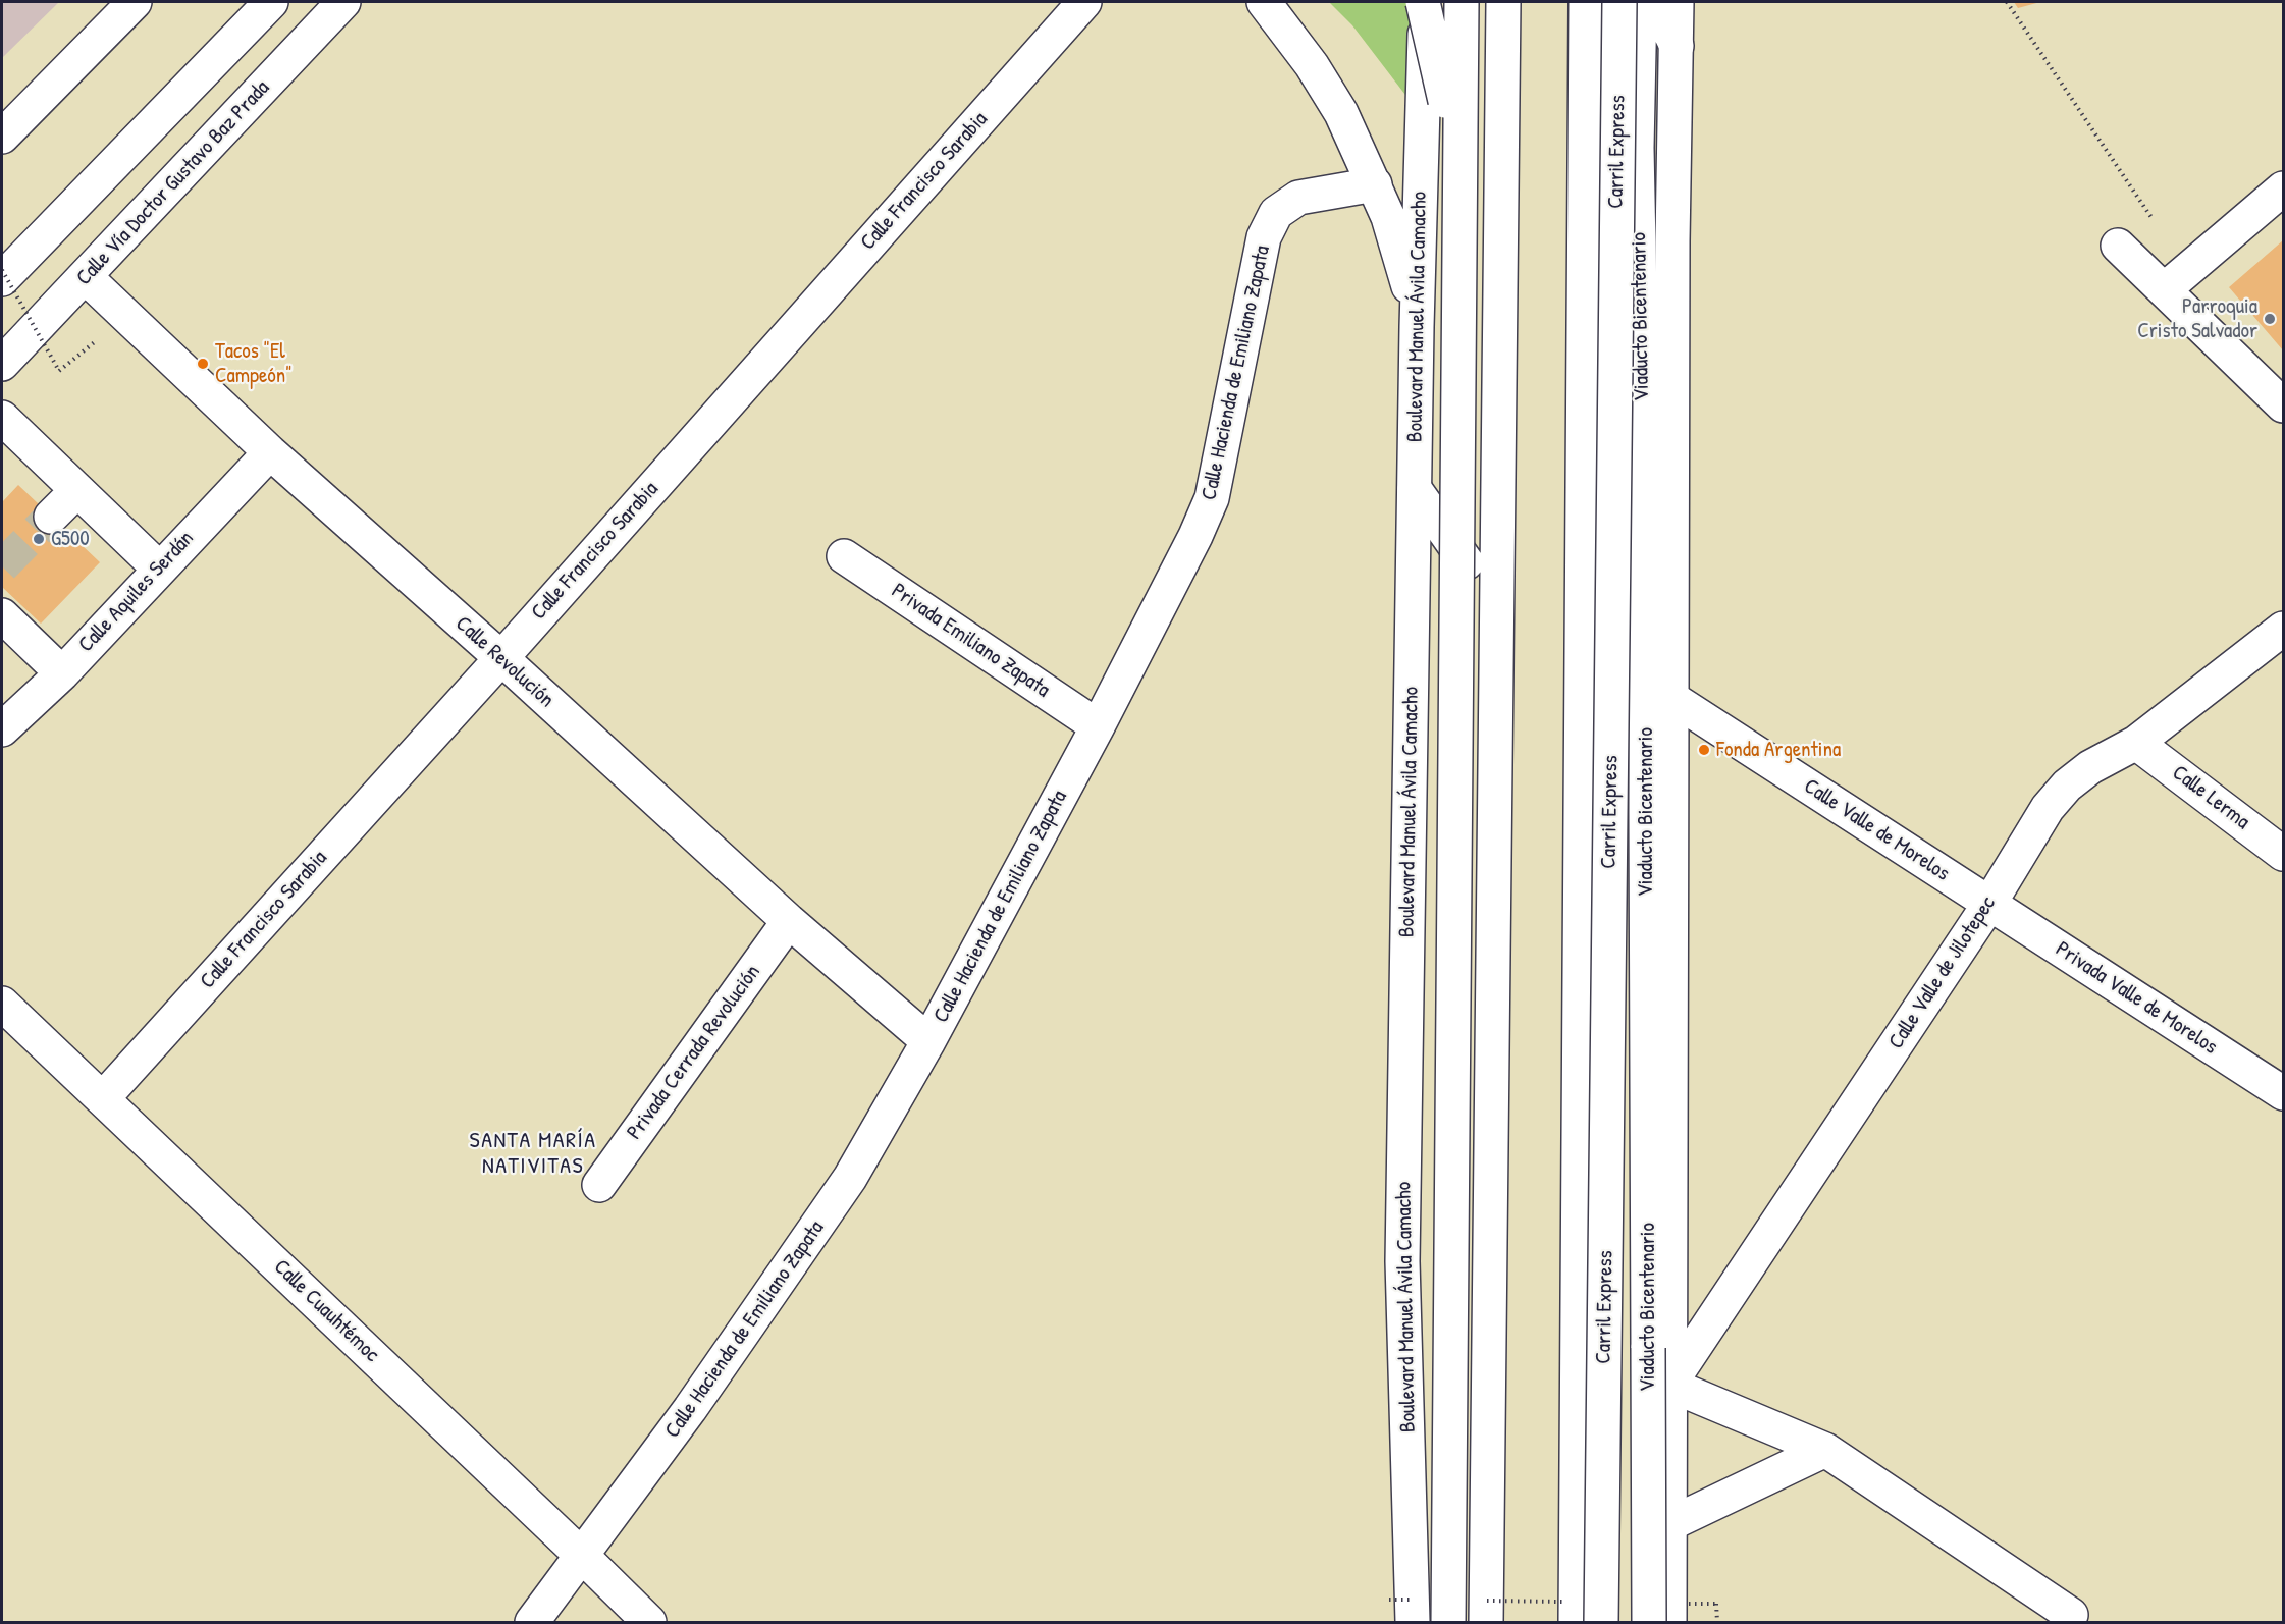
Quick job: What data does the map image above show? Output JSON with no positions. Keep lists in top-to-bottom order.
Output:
{
  "streets": {
    "main road": [
      "Carril Express",
      "Calle Francisco Sarabia",
      "Calle Vía Doctor Gustavo Baz Prada",
      "Boulevard Manuel Ávila Camacho",
      "Viaducto Bicentenario",
      "Calle Hacienda de Emiliano Zapata",
      "Calle Aquiles Serdán",
      "Privada Emiliano Zapata",
      "Calle Revolución",
      "Calle Lerma",
      "Calle Valle de Morelos",
      "Calle Valle de Jilotepec",
      "Privada Valle de Morelos",
      "Privada Cerrada Revolución",
      "Calle Cuauhtémoc"
    ]
  },
  "crossings": [
    ["Calle Francisco Sarabia", "Calle Revolución"],
    ["Calle Francisco Sarabia", "Calle Cuauhtémoc"],
    ["Calle Vía Doctor Gustavo Baz Prada", "Calle Revolución"],
    ["Calle Hacienda de Emiliano Zapata", "Privada Emiliano Zapata"],
    ["Calle Hacienda de Emiliano Zapata", "Calle Revolución"],
    ["Calle Hacienda de Emiliano Zapata", "Calle Cuauhtémoc"],
    ["Calle Aquiles Serdán", "Calle Revolución"],
    ["Calle Revolución", "Privada Cerrada Revolución"],
    ["Calle Lerma", "Calle Valle de Jilotepec"],
    ["Calle Valle de Morelos", "Calle Valle de Jilotepec"],
    ["Calle Valle de Morelos", "Privada Valle de Morelos"],
    ["Calle Valle de Jilotepec", "Privada Valle de Morelos"]
  ],
  "districts": ["SANTA MARÍA NATIVITAS"],
  "places": [
    "Parroquia Cristo Salvador",
    "Tacos \"El Campeón\"",
    "G500",
    "Fonda Argentina"
  ]
}
